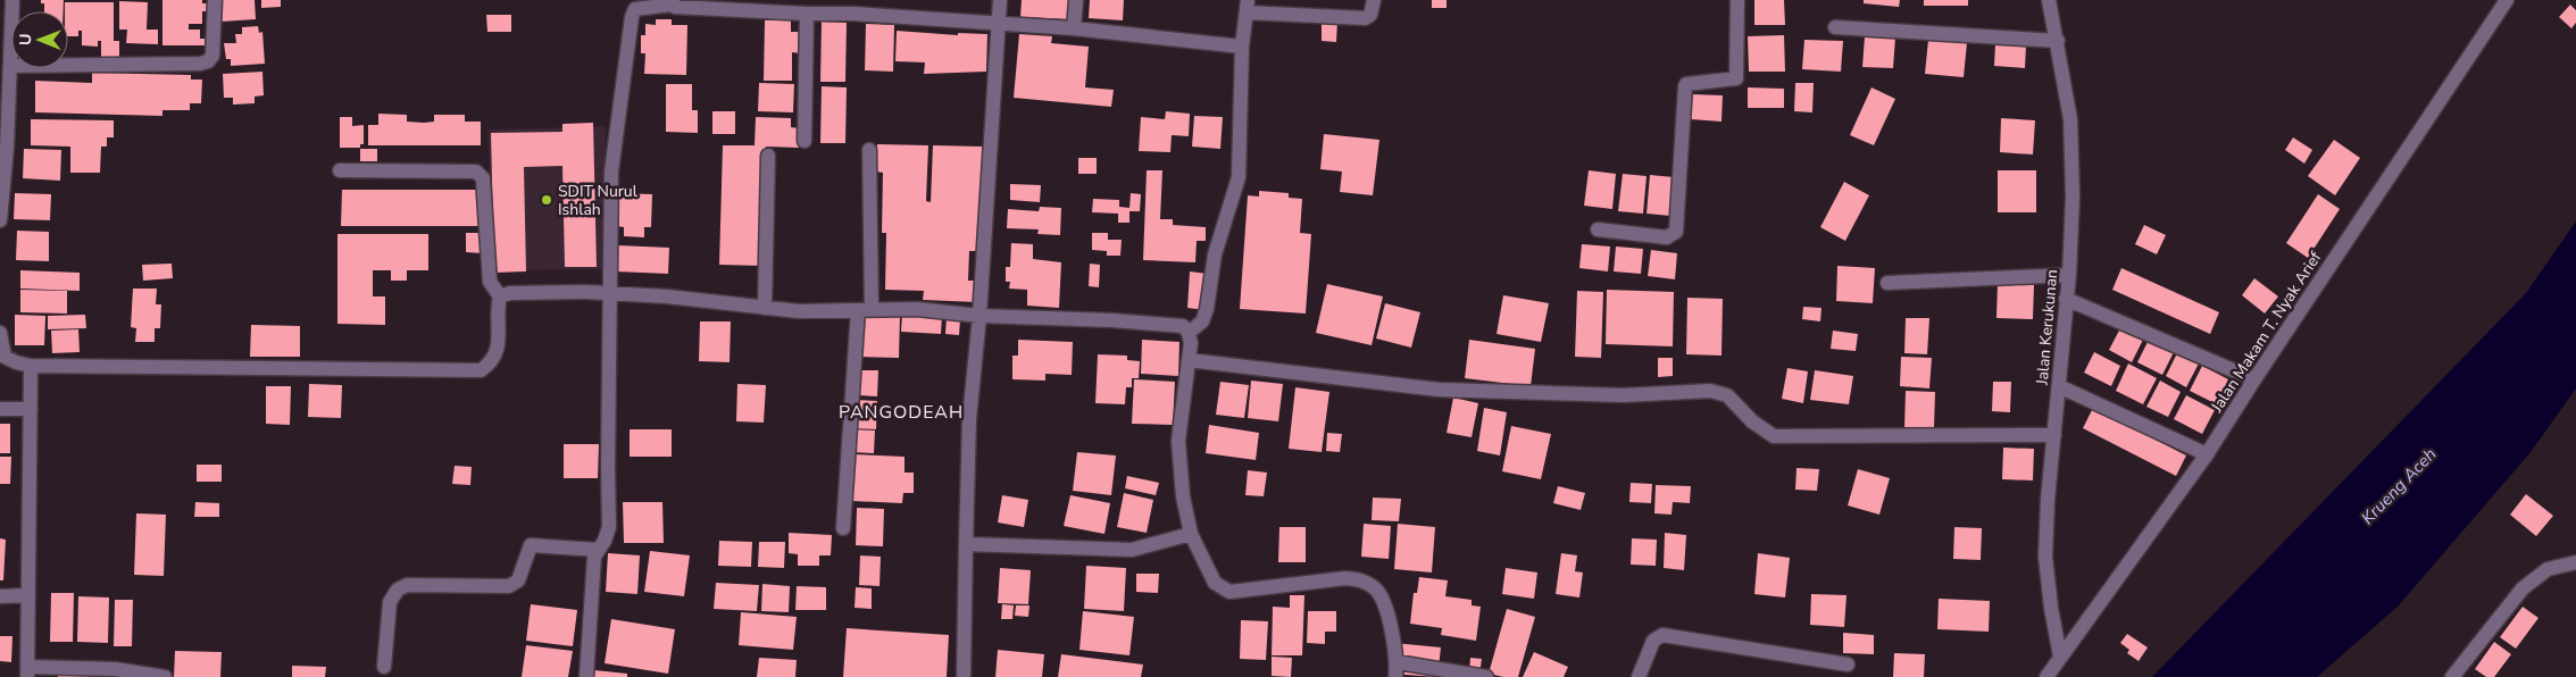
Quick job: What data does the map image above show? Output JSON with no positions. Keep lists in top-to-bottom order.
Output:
{
  "streets": {
    "street": ["Jalan Kerukunan", "Jalan Makam T. Nyak Arief"]
  },
  "crossings": [
    ["Jalan Kerukunan", "Jalan Makam T. Nyak Arief"]
  ],
  "districts": ["PANGODEAH"],
  "water": ["Krueng Aceh"],
  "places": ["SDIT Nurul Ishlah"],
  "north": "left"
}
